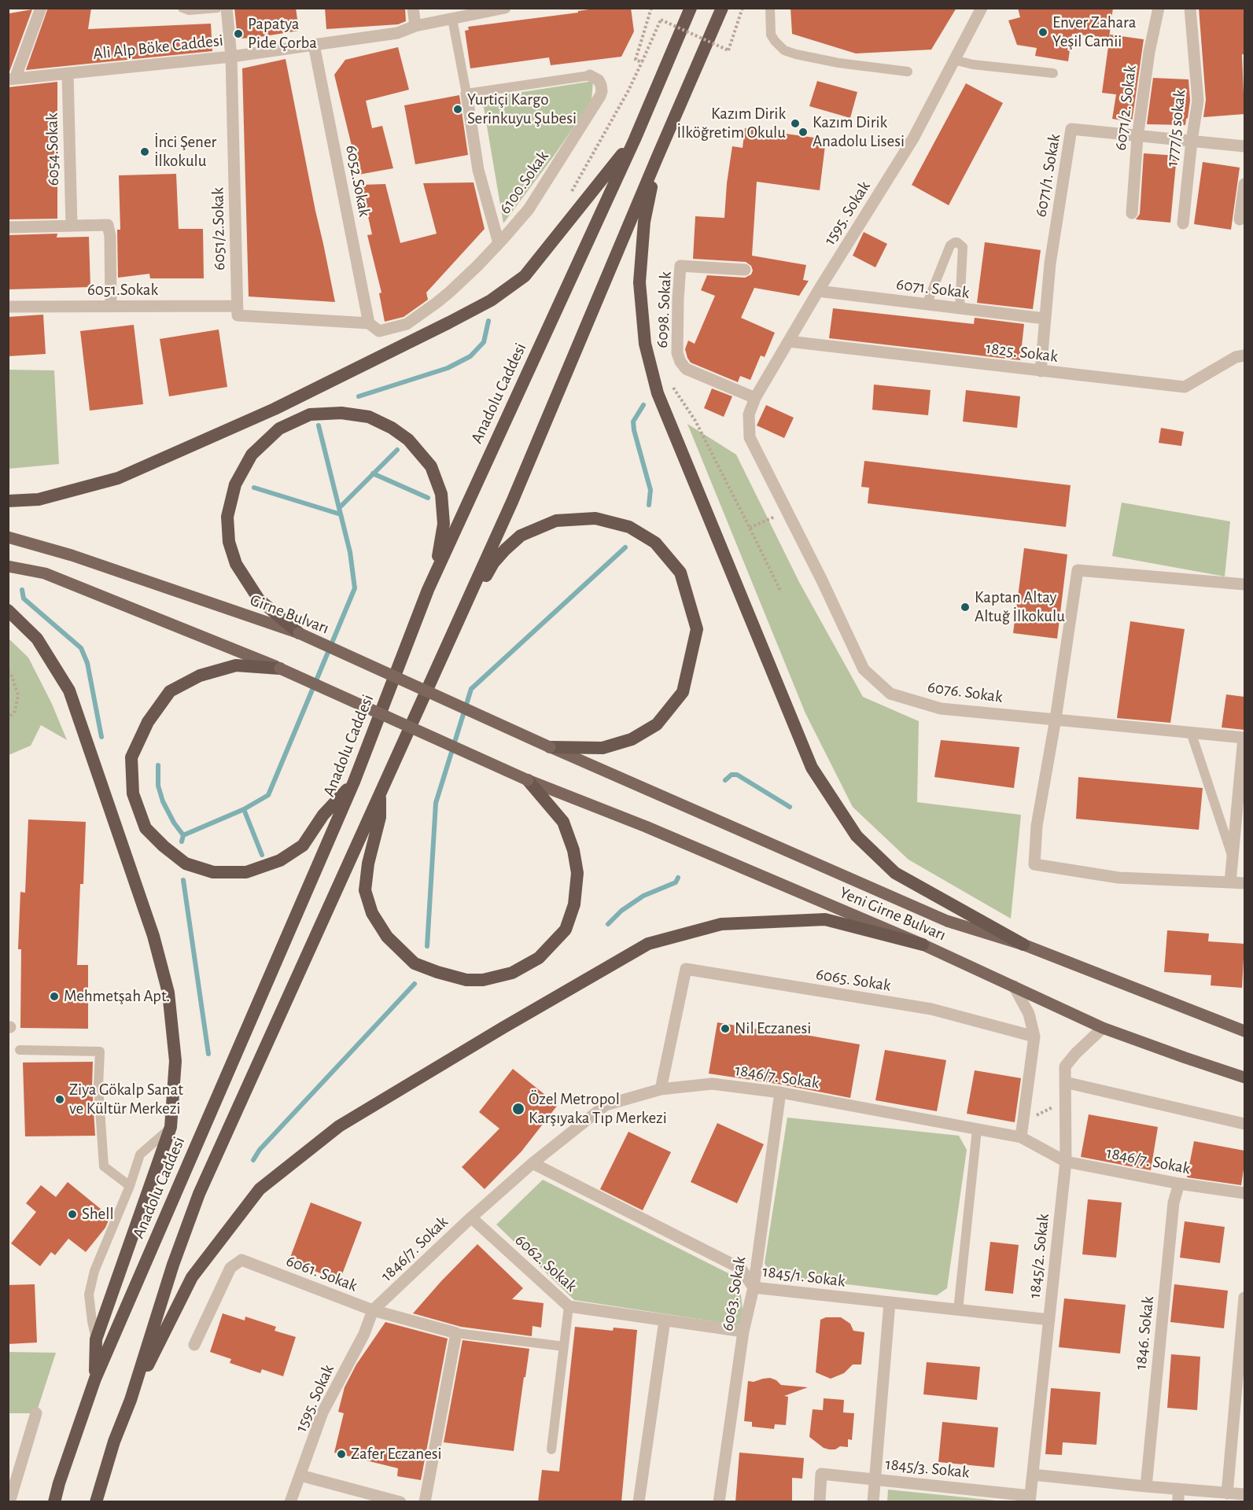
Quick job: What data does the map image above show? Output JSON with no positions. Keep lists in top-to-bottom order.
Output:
{
  "streets": {
    "highway": ["Anadolu Caddesi"],
    "main road": ["Girne Bulvarı", "Yeni Girne Bulvarı"],
    "street": [
      "Ali Alp Böke Caddesi",
      "6071/2. Sokak",
      "1777/5 sokak",
      "6054.Sokak",
      "6071/1. Sokak",
      "6052.Sokak",
      "6100.Sokak",
      "1595. Sokak",
      "6051/2.Sokak",
      "6071. Sokak",
      "6051.Sokak",
      "6098. Sokak",
      "1825. Sokak",
      "6076. Sokak",
      "6065. Sokak",
      "1846/7. Sokak",
      "1845/2. Sokak",
      "6062. Sokak",
      "6061. Sokak",
      "1845/1. Sokak",
      "6063. Sokak",
      "1846. Sokak",
      "1845/3. Sokak"
    ]
  },
  "crossings": [
    ["Ali Alp Böke Caddesi", "6054.Sokak"],
    ["Ali Alp Böke Caddesi", "6052.Sokak"],
    ["Ali Alp Böke Caddesi", "6051/2.Sokak"],
    ["6071/2. Sokak", "6071/1. Sokak"],
    ["1777/5 sokak", "6071/1. Sokak"],
    ["6071/1. Sokak", "6071. Sokak"],
    ["6071/1. Sokak", "1825. Sokak"],
    ["6052.Sokak", "6100.Sokak"],
    ["6052.Sokak", "6051.Sokak"],
    ["6100.Sokak", "6051.Sokak"],
    ["1595. Sokak", "6071. Sokak"],
    ["1595. Sokak", "6098. Sokak"],
    ["1595. Sokak", "1825. Sokak"],
    ["1595. Sokak", "6076. Sokak"],
    ["1595. Sokak", "1846/7. Sokak"],
    ["1595. Sokak", "6061. Sokak"],
    ["6051/2.Sokak", "6051.Sokak"],
    ["Girne Bulvarı", "Yeni Girne Bulvarı"],
    ["Yeni Girne Bulvarı", "1845/2. Sokak"],
    ["6065. Sokak", "1846/7. Sokak"],
    ["1846/7. Sokak", "1845/2. Sokak"],
    ["1846/7. Sokak", "6062. Sokak"],
    ["1846/7. Sokak", "6061. Sokak"],
    ["1846/7. Sokak", "1845/1. Sokak"],
    ["1846/7. Sokak", "6063. Sokak"],
    ["1846/7. Sokak", "1846. Sokak"],
    ["1845/2. Sokak", "1845/1. Sokak"],
    ["1845/2. Sokak", "1845/3. Sokak"],
    ["6062. Sokak", "6063. Sokak"],
    ["1845/1. Sokak", "6063. Sokak"]
  ],
  "places": [
    "Enver Zahara Yeşil Camii",
    "Papatya Pide Çorba",
    "Yurtiçi Kargo Serinkuyu Şubesi",
    "Kazım Dirik İlköğretim Okulu",
    "Kazım Dirik Anadolu Lisesi",
    "İnci Şener İlkokulu",
    "Kaptan Altay Altuğ İlkokulu",
    "Mehmetşah Apt.",
    "Nil Eczanesi",
    "Ziya Gökalp Sanat ve Kültür Merkezi",
    "Özel Metropol Karşıyaka Tıp Merkezi",
    "Shell",
    "Zafer Eczanesi"
  ]
}
